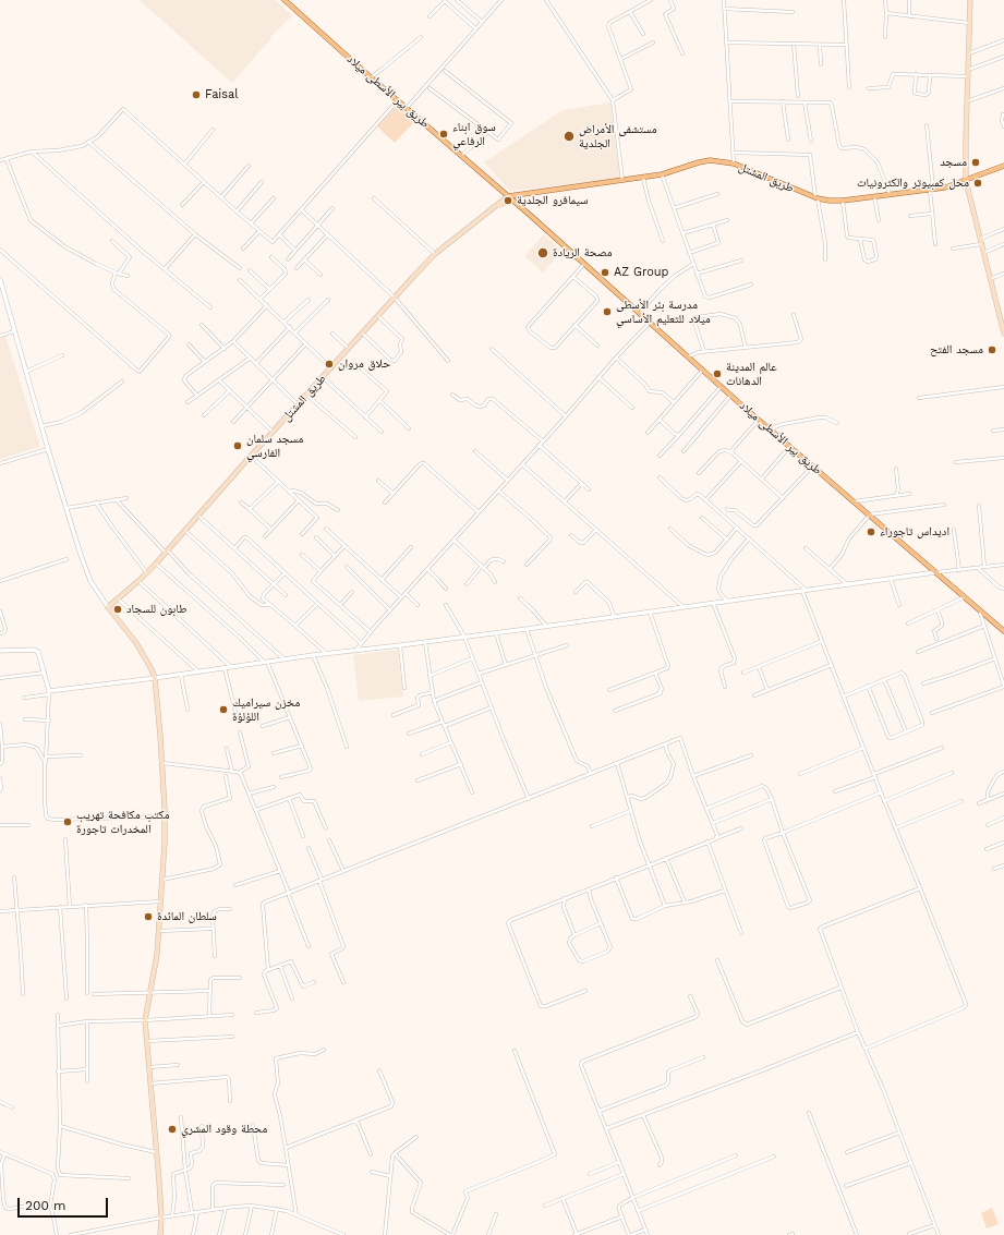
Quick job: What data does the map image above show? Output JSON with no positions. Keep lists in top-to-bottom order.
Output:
{
  "streets": {
    "main road": ["طريق بير الأسطى ميلاد", "طريق المشتل"]
  },
  "crossings": [
    ["طريق بير الأسطى ميلاد", "طريق المشتل"]
  ],
  "places": [
    "Faisal",
    "سوق ابناء الرفاعي",
    "مستشفى الأمراض الجلدية",
    "مسجد",
    "محل كمبيوتر والكترونيات",
    "سيمافرو الجلدية",
    "مصحة الريادة",
    "AZ Group",
    "مدرسة بئر الأسطى ميلاد للتعليم الأساسي",
    "مسجد الفتح",
    "حلاق مروان",
    "عالم المدينة الدهانات",
    "مسجد سلمان الفارسي",
    "اديداس تاجوراء",
    "طابون للسجاد",
    "مخزن سيراميك اللؤلؤة",
    "مكتب مكافحة تهريب المخدرات تاجورة",
    "سلطان المائدة",
    "محطة وقود المشري"
  ],
  "scale_bar": "200 m"
}
